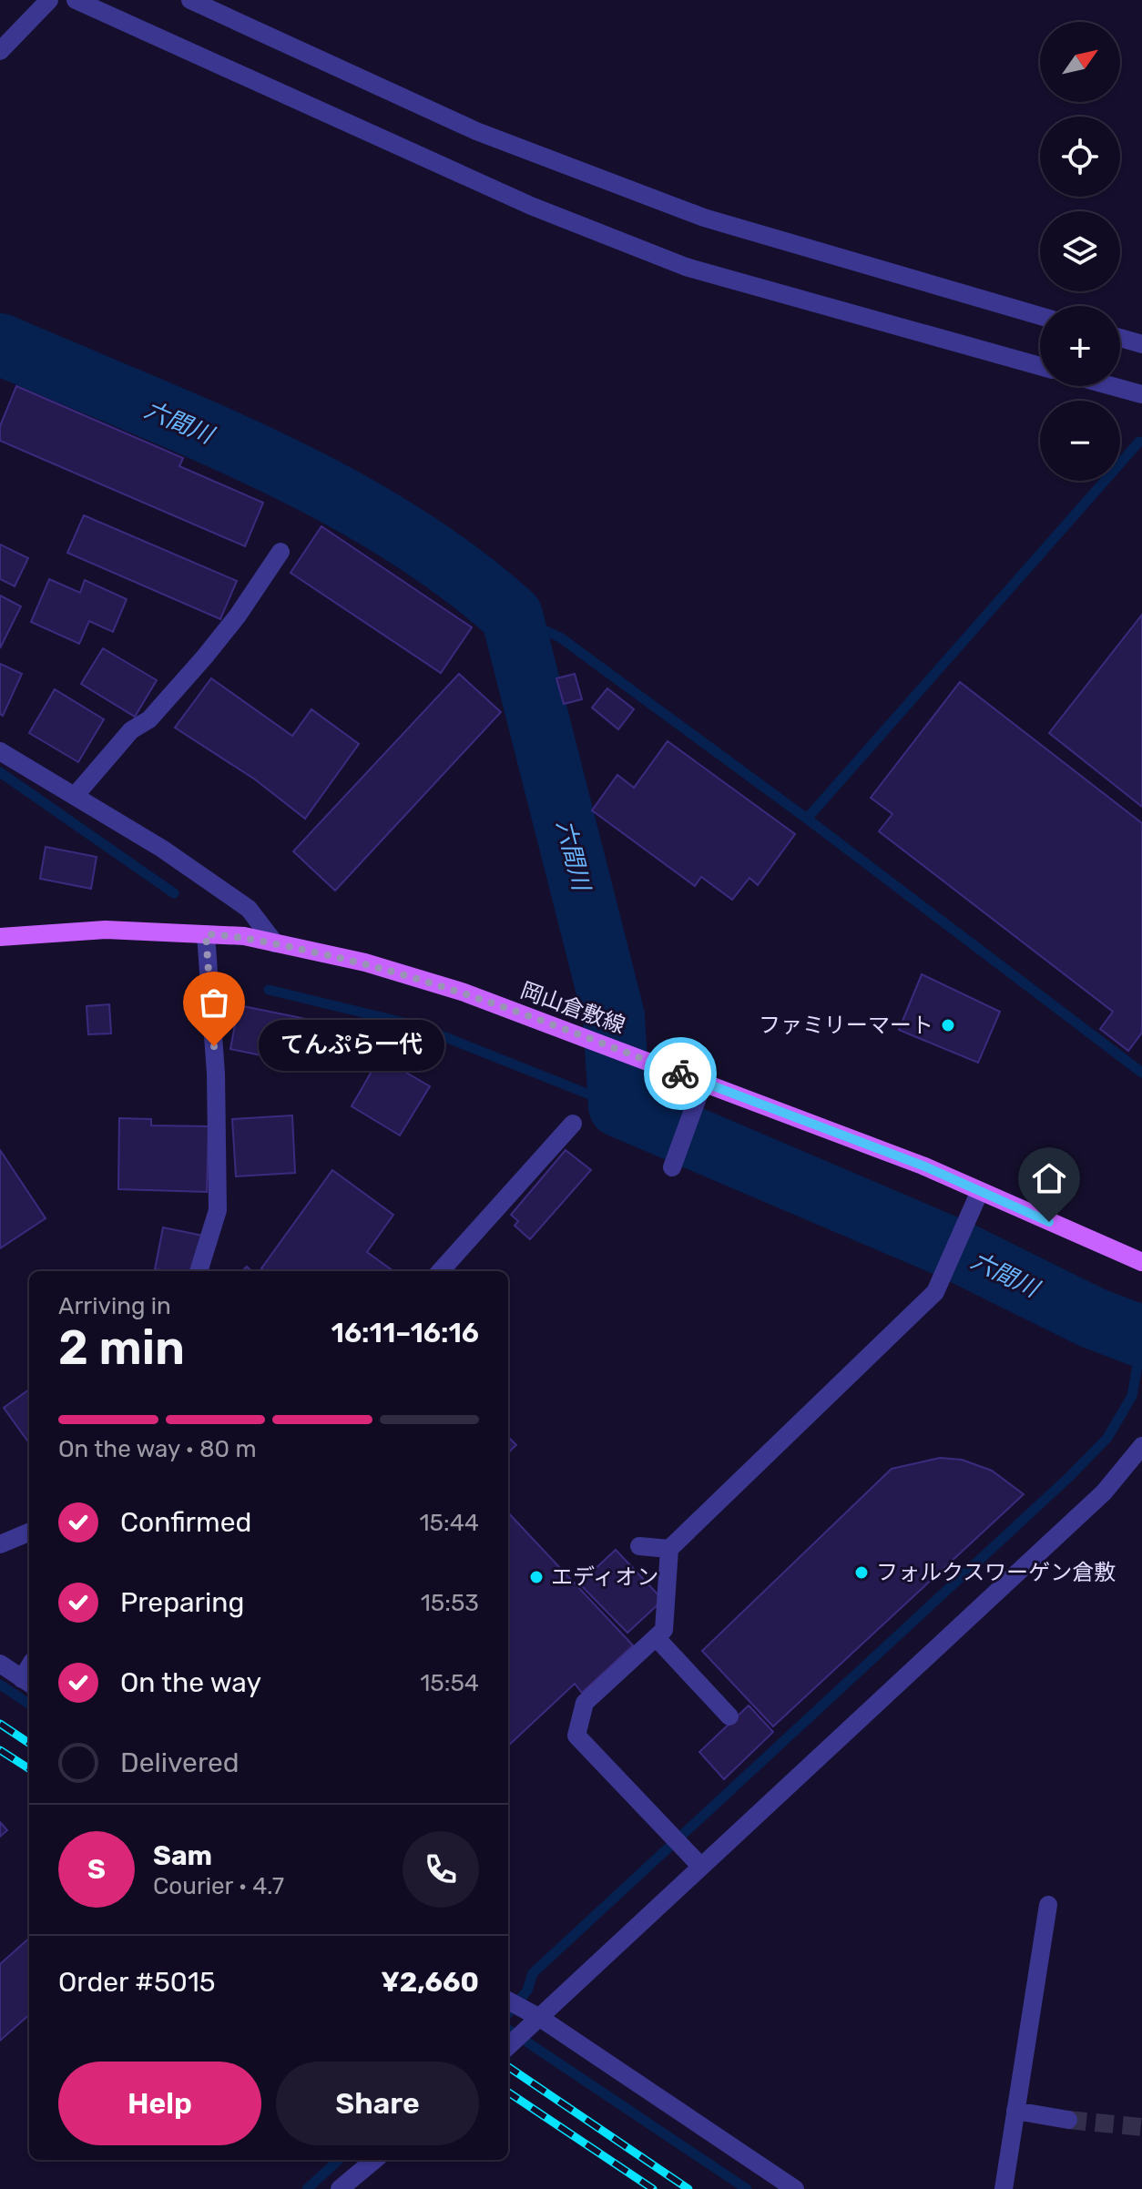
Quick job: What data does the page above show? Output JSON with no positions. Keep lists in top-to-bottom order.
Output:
{
  "streets": {
    "main road": ["岡山倉敷線"]
  },
  "water": ["六間川"],
  "places": [
    "ファミリーマート",
    "てんぷら一代",
    "フォルクスワーゲン倉敷",
    "エディオン"
  ],
  "north": "top right",
  "page": {
    "map_buttons": ["+", "−"],
    "bubble": "てんぷら一代",
    "heading": ["2 min", "Arriving in", "16:11–16:16"],
    "panel": [
      "Sam",
      "Courier · 4.7",
      "Order #5015",
      "¥2,660"
    ],
    "bar": "On the way · 80 m",
    "list": [
      ["Confirmed", "15:44"],
      ["Preparing", "15:53"],
      ["On the way", "15:54"],
      "Delivered"
    ],
    "round": "S",
    "buttons": ["Help", "Share"]
  }
}
